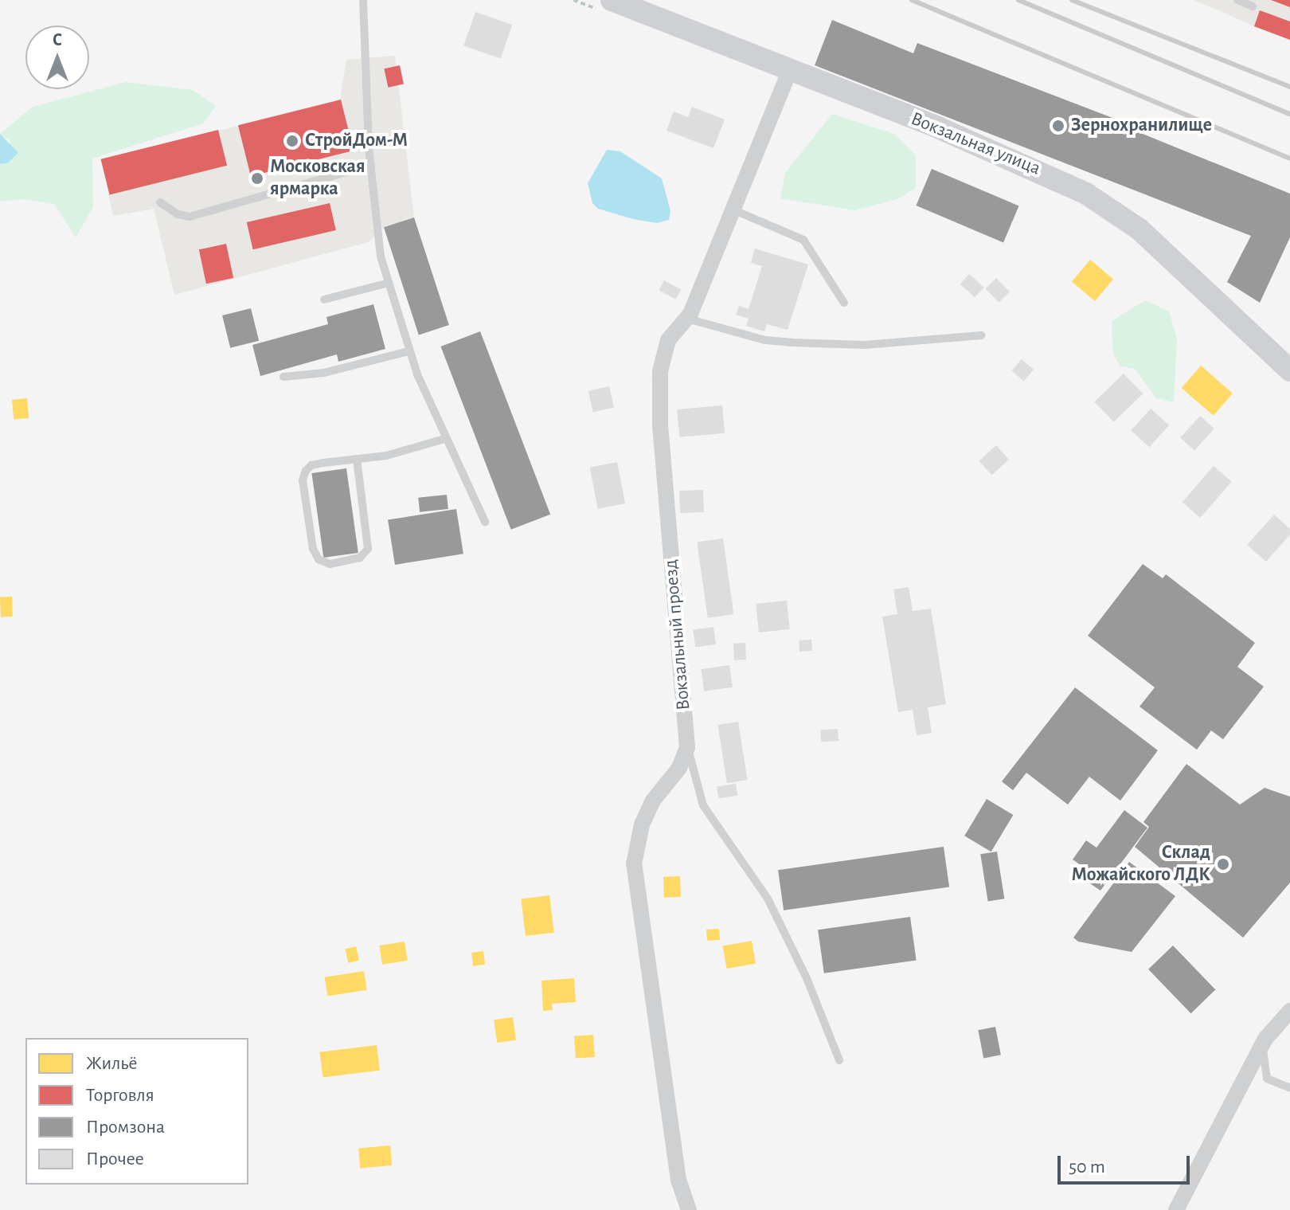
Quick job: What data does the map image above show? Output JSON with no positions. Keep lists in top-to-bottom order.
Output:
{
  "streets": {
    "main road": ["Вокзальная улица"],
    "street": ["Вокзальный проезд"]
  },
  "crossings": [
    ["Вокзальная улица", "Вокзальный проезд"]
  ],
  "places": [
    "Зернохранилище",
    "СтройДом-М",
    "Московская ярмарка",
    "Склад Можайского ЛДК"
  ],
  "legend": [
    "Жильё",
    "Торговля",
    "Промзона",
    "Прочее"
  ],
  "scale_bar": "50 m",
  "north": "top"
}
